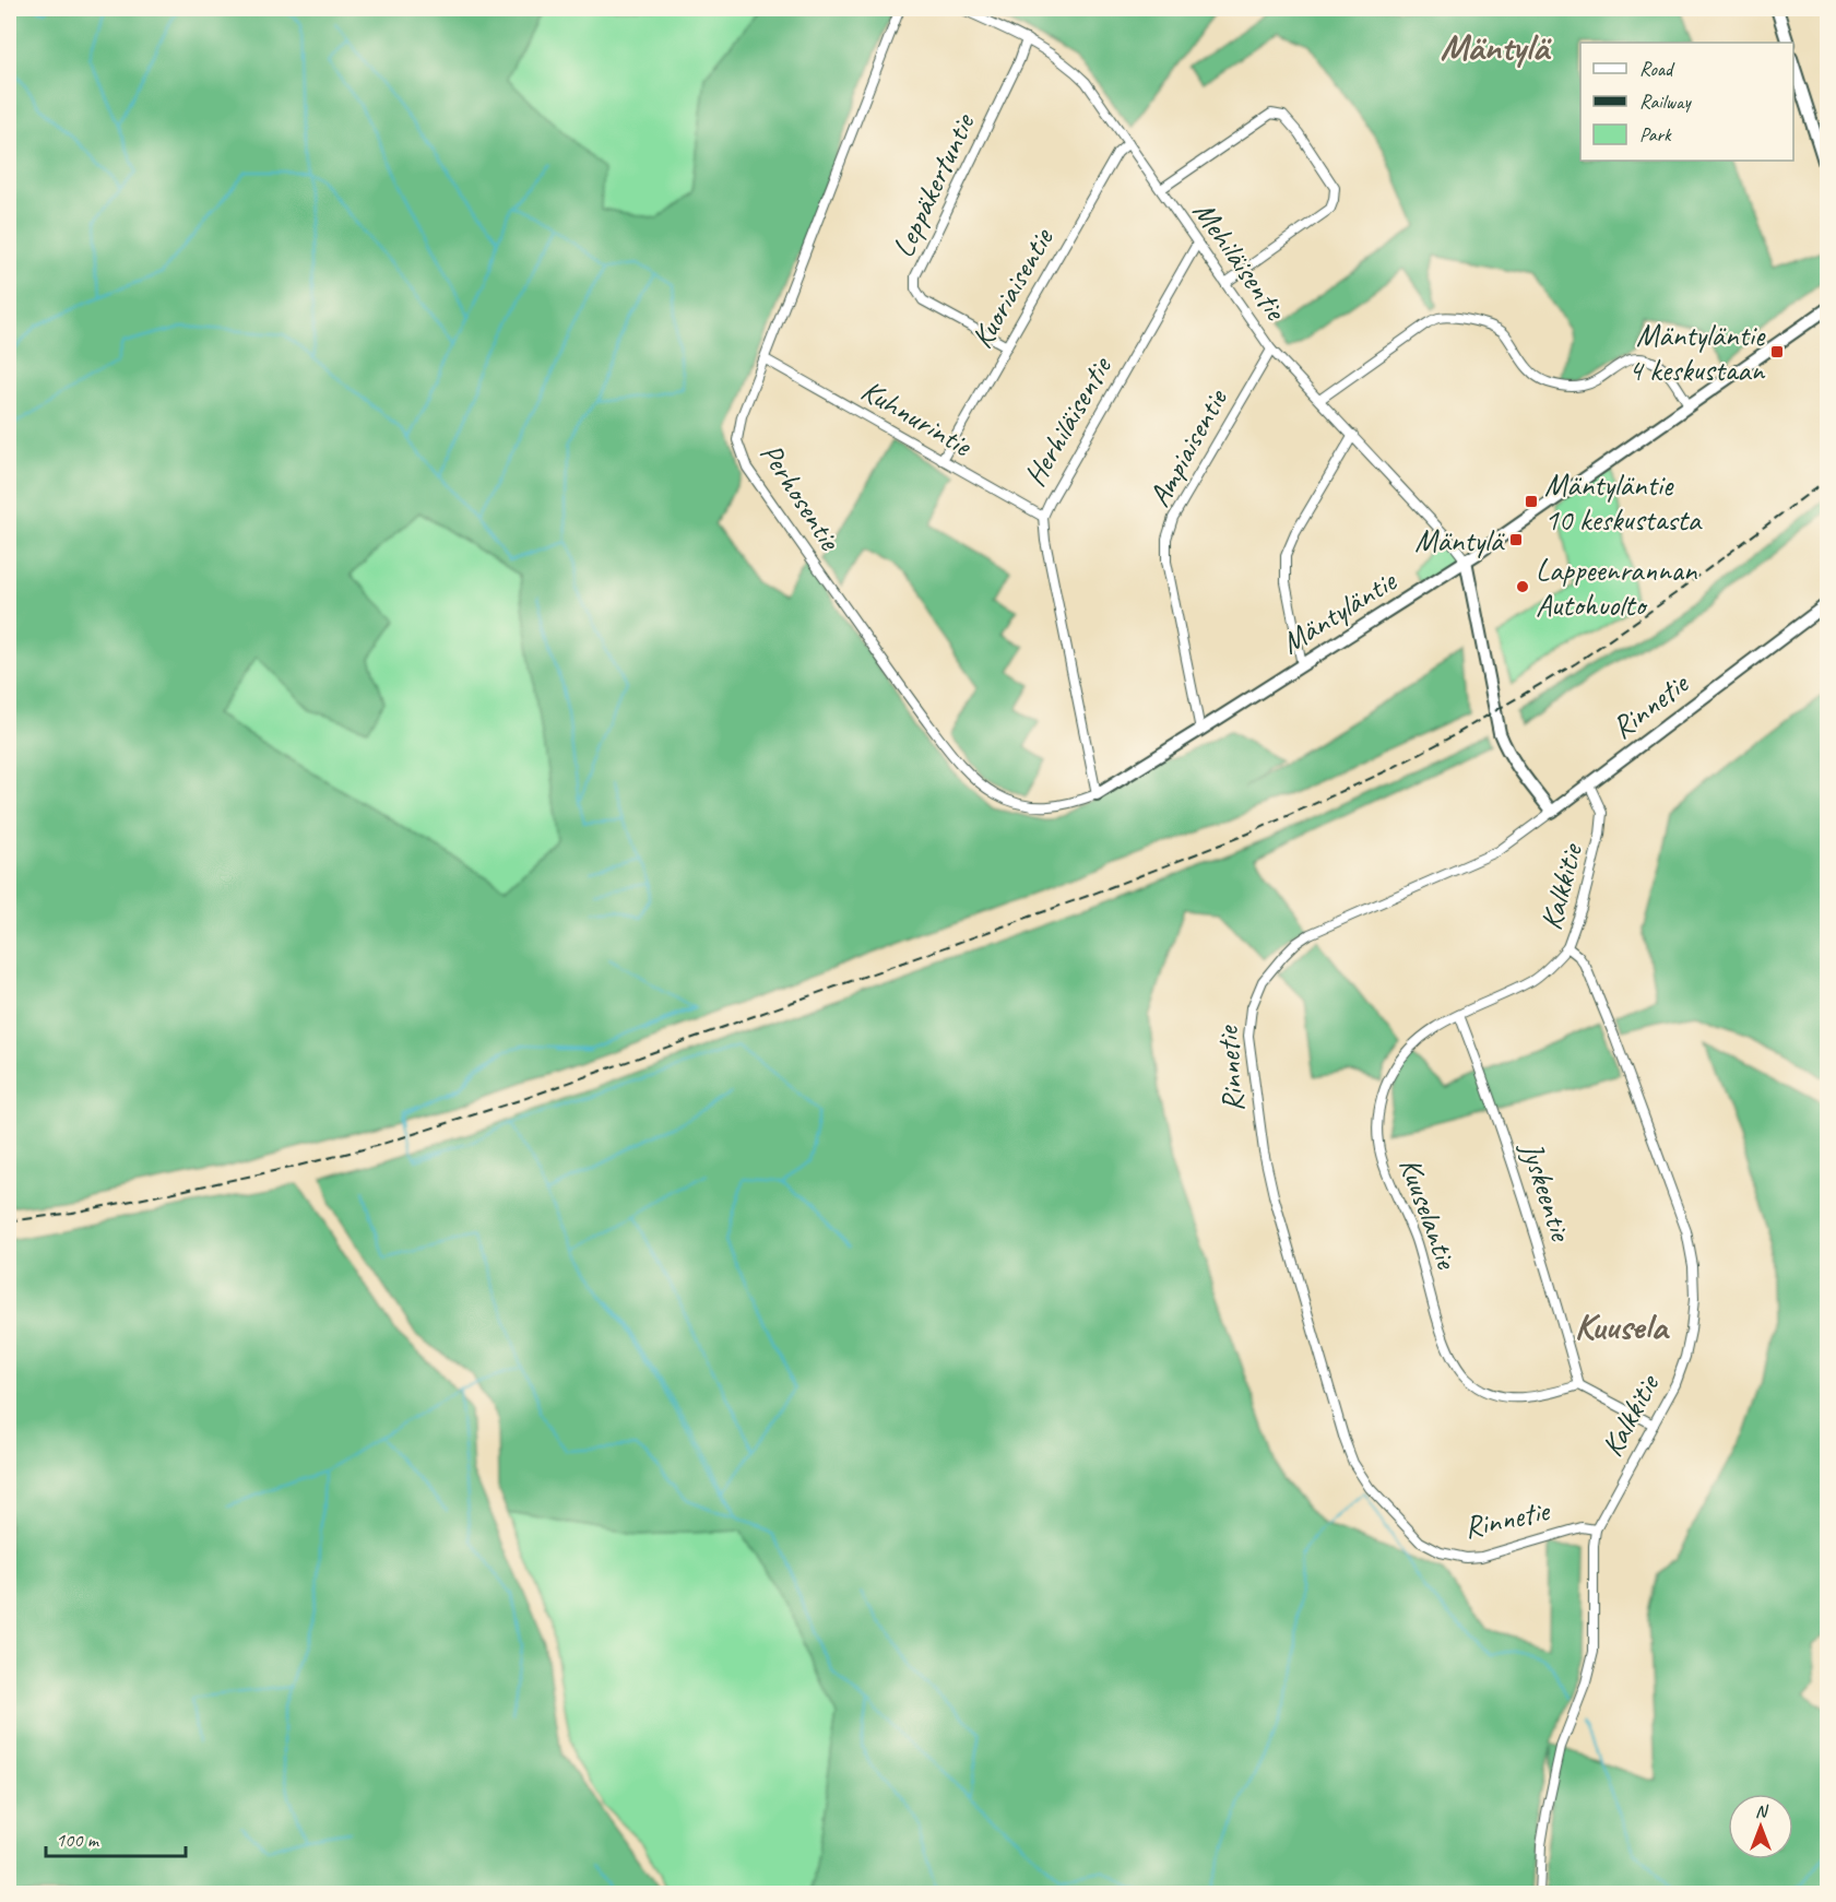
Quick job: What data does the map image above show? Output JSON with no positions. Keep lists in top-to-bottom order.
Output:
{
  "streets": {
    "street": [
      "Leppäkertuntie",
      "Mehiläisentie",
      "Kuoriaisentie",
      "Kuhnurintie",
      "Herhiläisentie",
      "Ampiaisentie",
      "Perhosentie",
      "Mäntyläntie",
      "Rinnetie",
      "Kalkkitie",
      "Jyskeentie",
      "Kuuselantie"
    ]
  },
  "crossings": [
    ["Leppäkertuntie", "Mehiläisentie"],
    ["Leppäkertuntie", "Kuoriaisentie"],
    ["Mehiläisentie", "Kuoriaisentie"],
    ["Mehiläisentie", "Herhiläisentie"],
    ["Mehiläisentie", "Ampiaisentie"],
    ["Mehiläisentie", "Mäntyläntie"],
    ["Kuoriaisentie", "Kuhnurintie"],
    ["Kuhnurintie", "Herhiläisentie"],
    ["Kuhnurintie", "Perhosentie"],
    ["Herhiläisentie", "Perhosentie"],
    ["Herhiläisentie", "Mäntyläntie"],
    ["Ampiaisentie", "Mäntyläntie"],
    ["Perhosentie", "Mäntyläntie"],
    ["Rinnetie", "Kalkkitie"],
    ["Kalkkitie", "Kuuselantie"],
    ["Jyskeentie", "Kuuselantie"]
  ],
  "districts": ["Mäntylä", "Kuusela"],
  "places": {
    "transit": ["Mäntyläntie 4 keskustaan", "Mäntyläntie 10 keskustasta", "Mäntylä"],
    "other": ["Lappeenrannan Autohuolto"]
  },
  "legend": ["Road", "Railway", "Park"],
  "scale_bar": "100 m",
  "north": "top"
}
